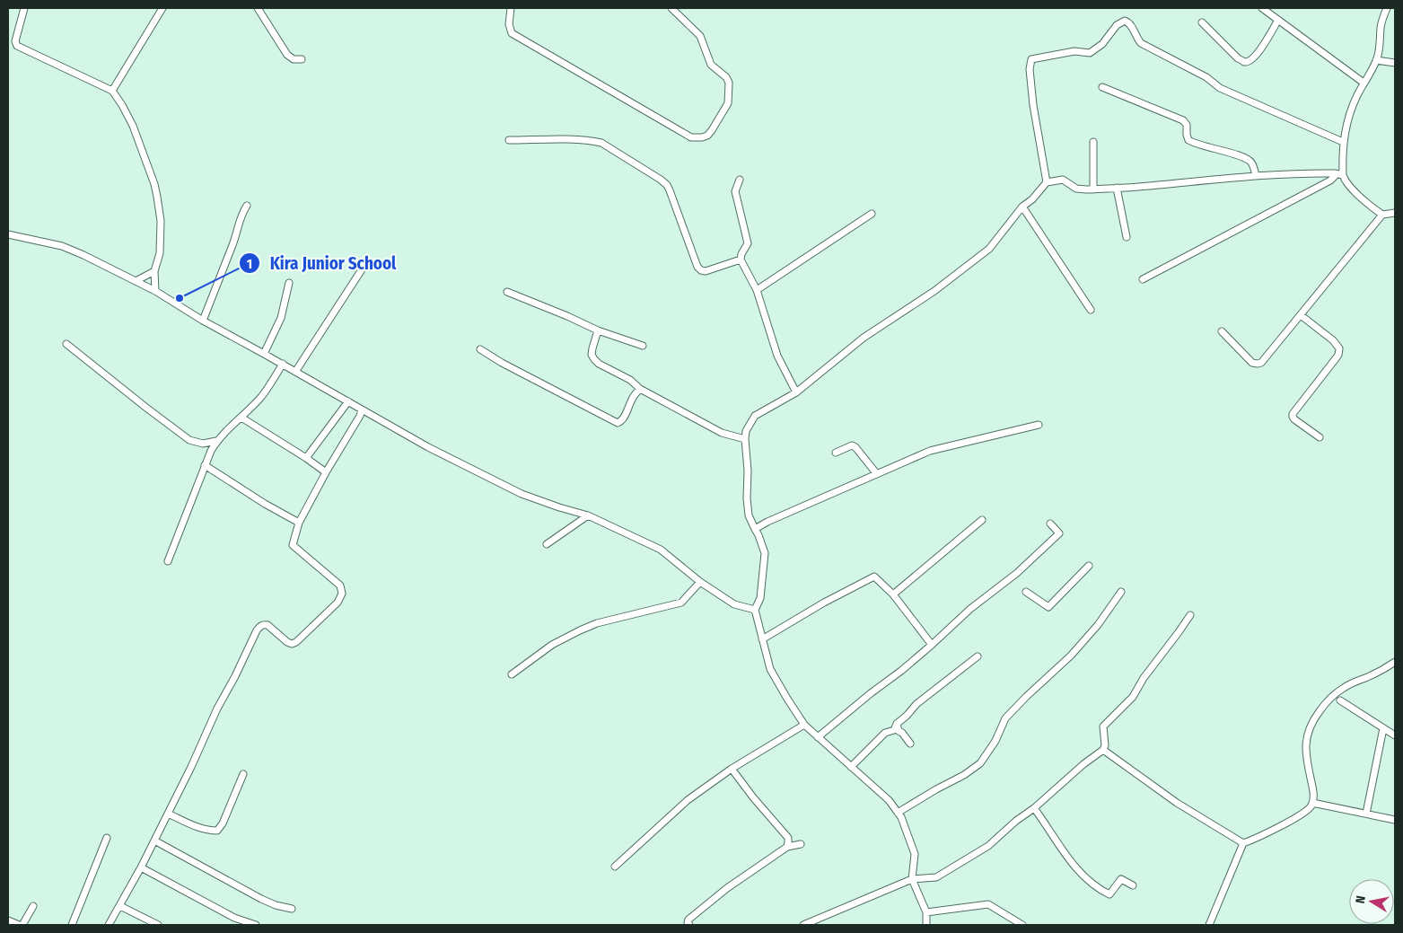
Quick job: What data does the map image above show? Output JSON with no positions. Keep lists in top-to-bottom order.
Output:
{
  "places": ["Kira Junior School"],
  "north": "left"
}
